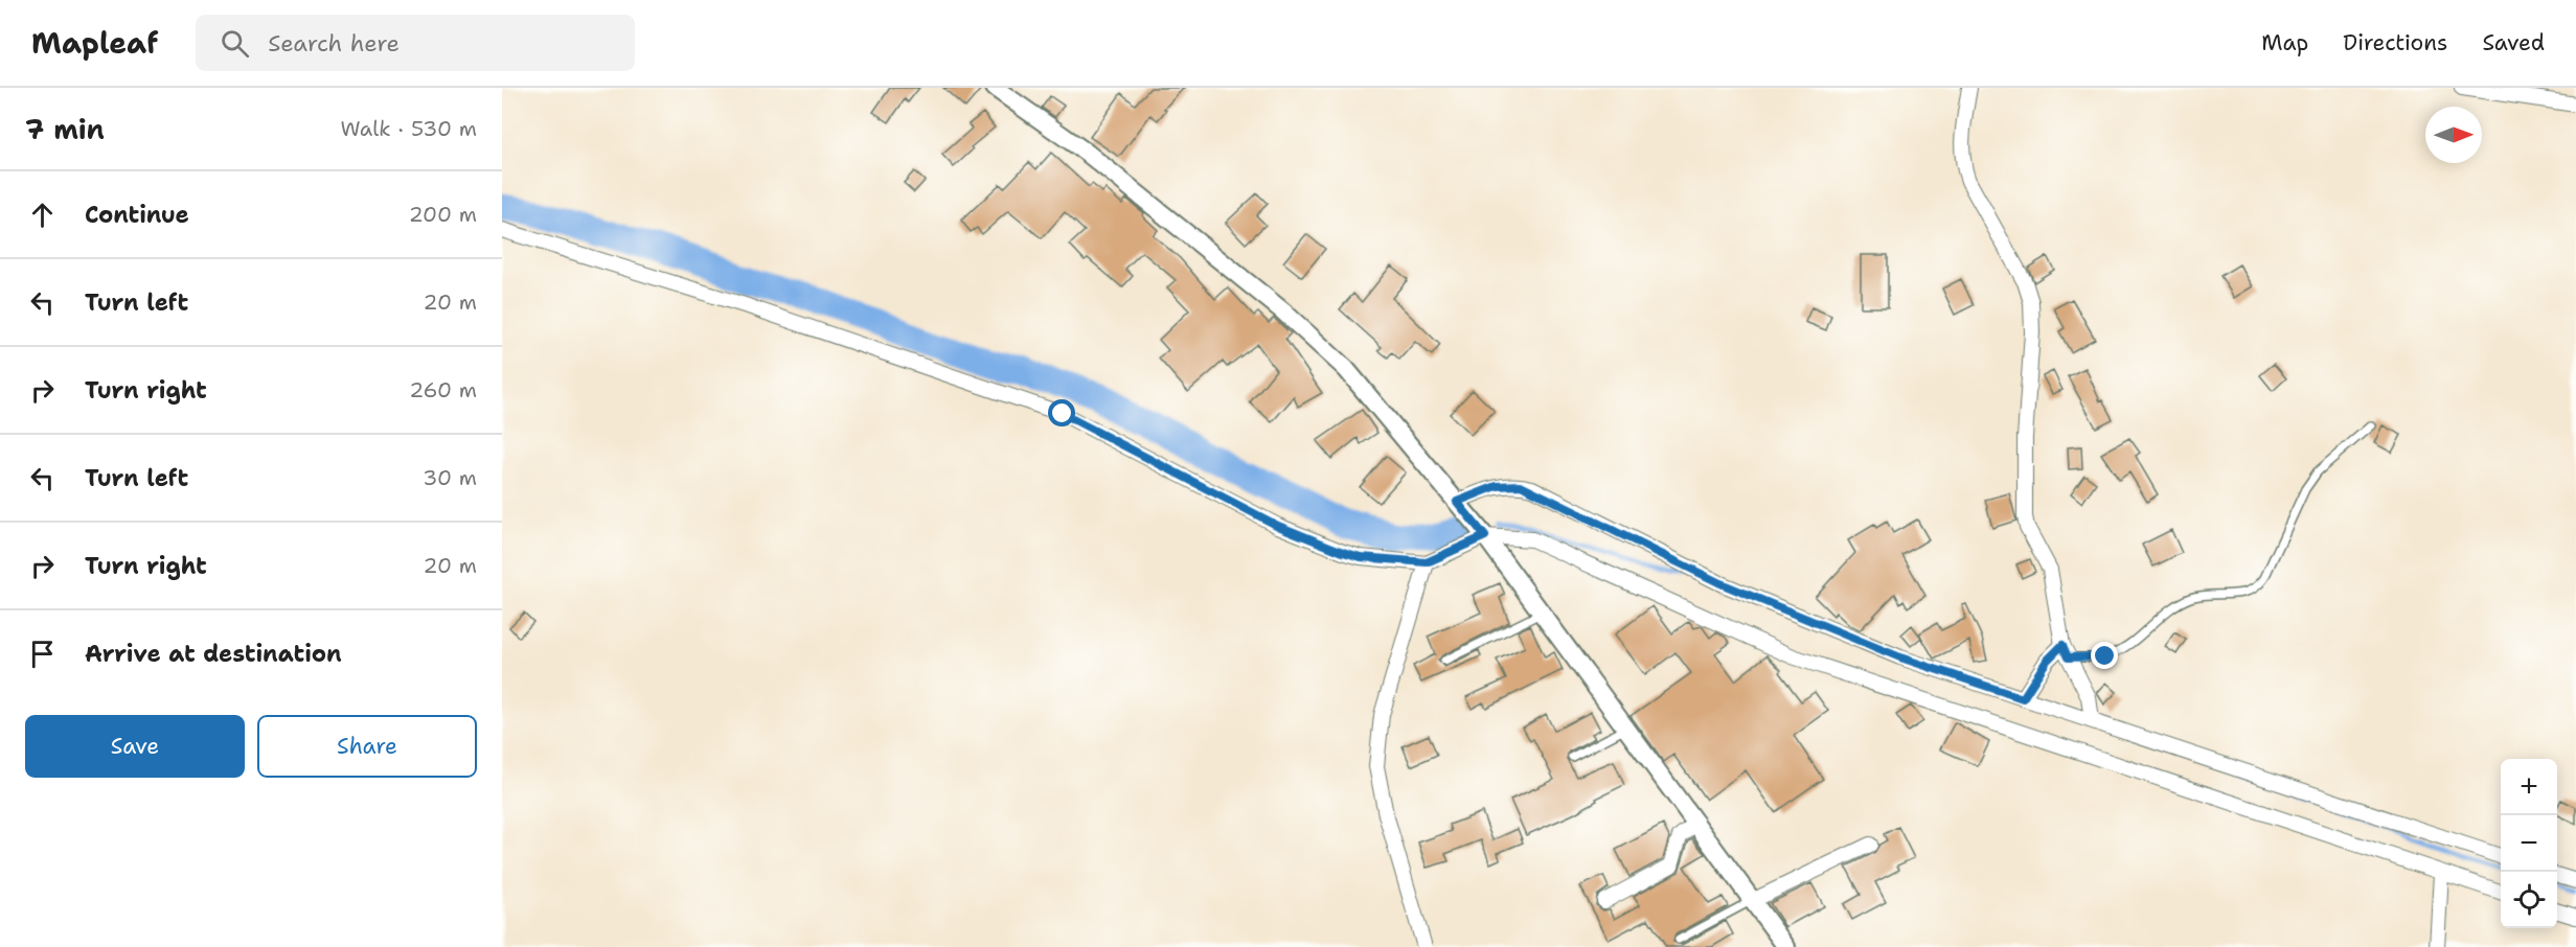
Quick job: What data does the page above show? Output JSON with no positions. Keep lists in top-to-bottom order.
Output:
{
  "north": "right",
  "page": {
    "header": "Mapleaf",
    "search": "Search here",
    "nav": ["Map", "Directions", "Saved"],
    "heading": ["7 min", "Walk · 530 m"],
    "list": [
      ["Continue", "200 m"],
      ["Turn left", "20 m"],
      ["Turn right", "260 m"],
      ["Turn left", "30 m"],
      ["Turn right", "20 m"],
      "Arrive at destination"
    ],
    "buttons": ["Save", "Share"],
    "map_buttons": ["+", "−"]
  }
}
